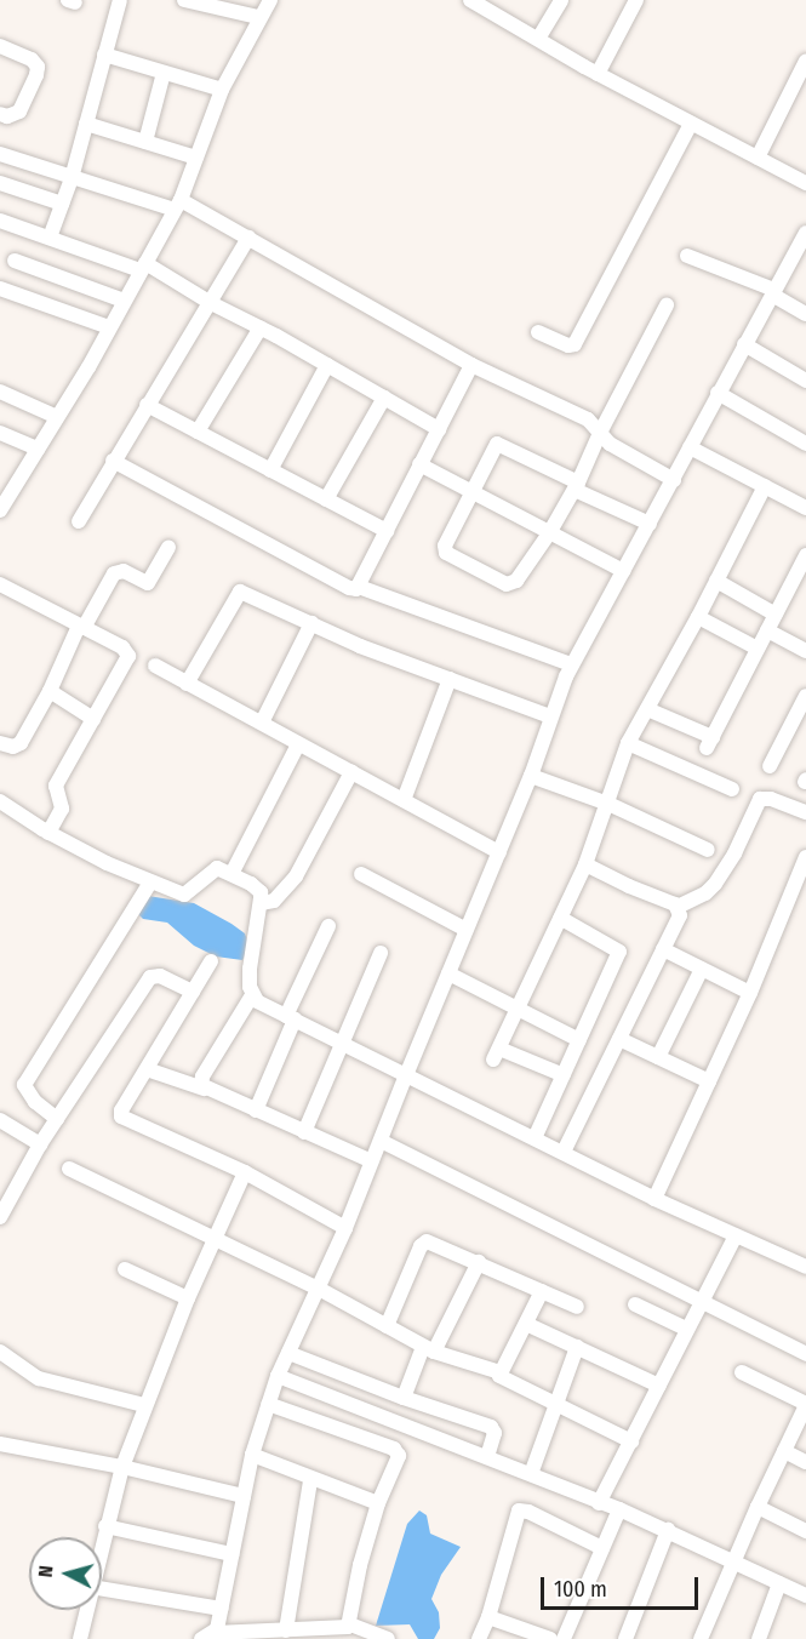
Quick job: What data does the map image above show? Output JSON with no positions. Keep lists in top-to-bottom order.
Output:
{
  "scale_bar": "100 m",
  "north": "left"
}
